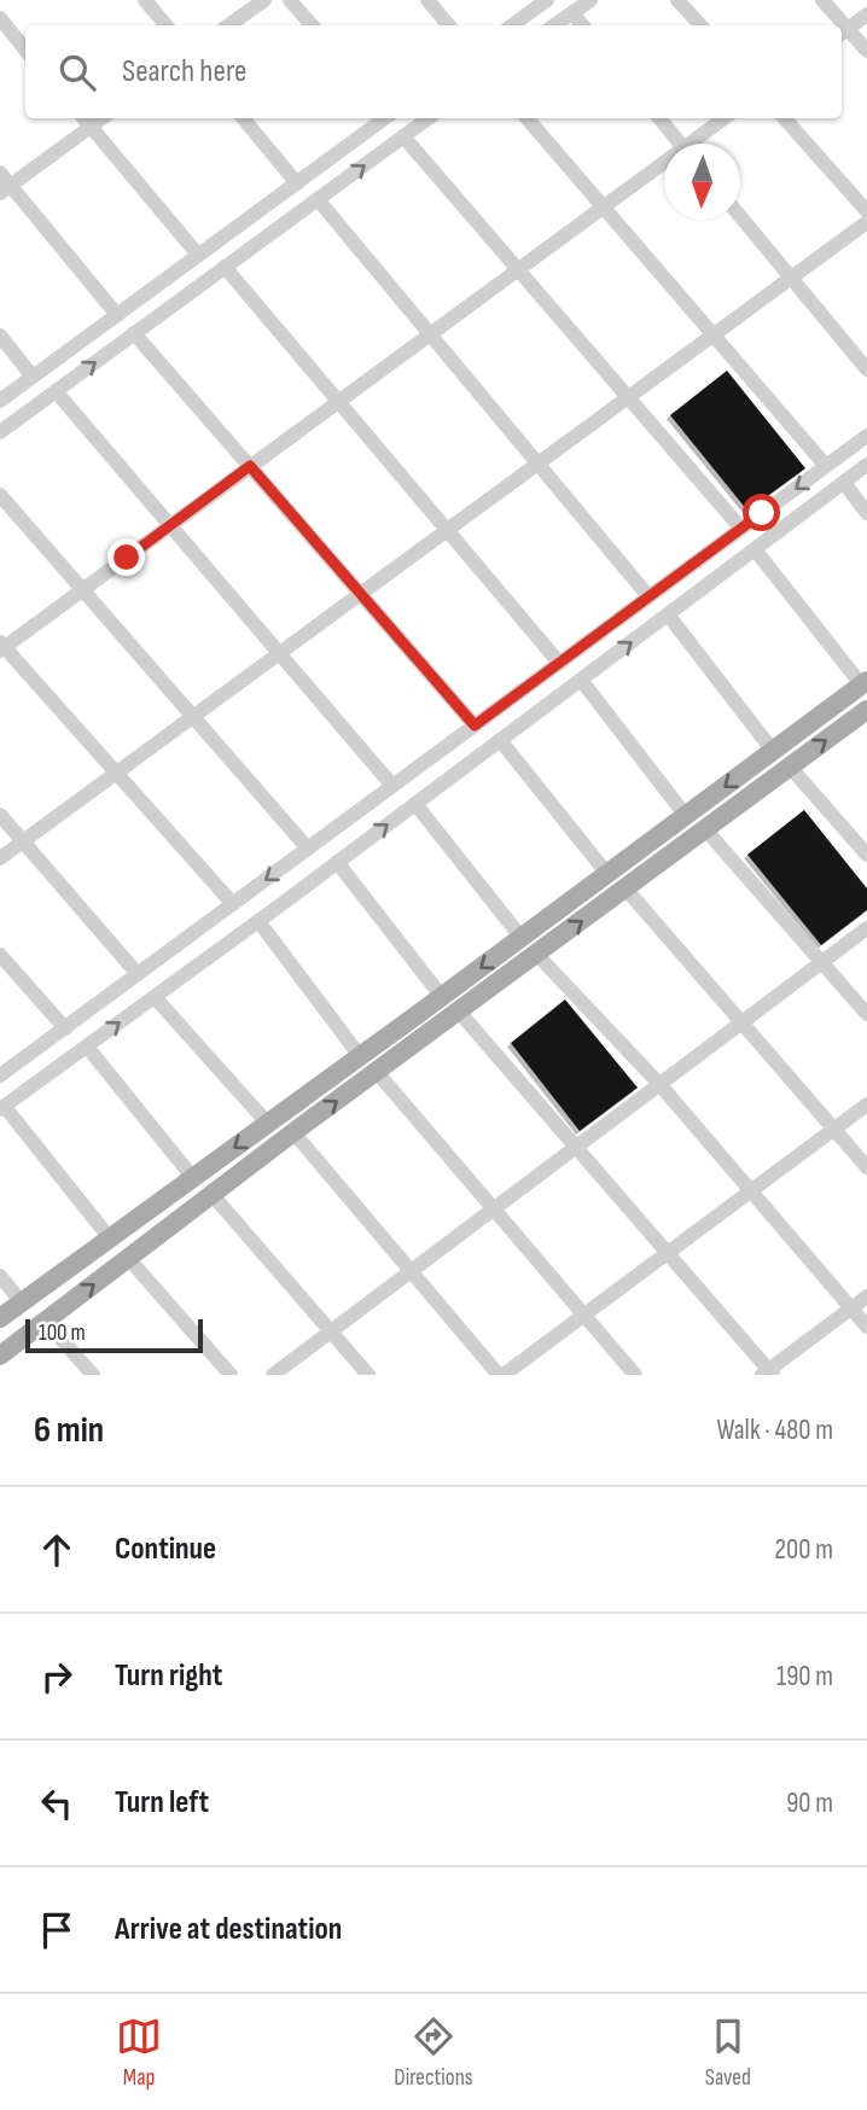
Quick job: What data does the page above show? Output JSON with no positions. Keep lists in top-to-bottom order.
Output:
{
  "scale_bar": "100 m",
  "north": "bottom",
  "page": {
    "search": "Search here",
    "scale": "100 m",
    "heading": ["6 min", "Walk · 480 m"],
    "list": [
      ["Continue", "200 m"],
      ["Turn right", "190 m"],
      ["Turn left", "90 m"],
      "Arrive at destination"
    ],
    "nav": ["Map", "Directions", "Saved"]
  }
}
